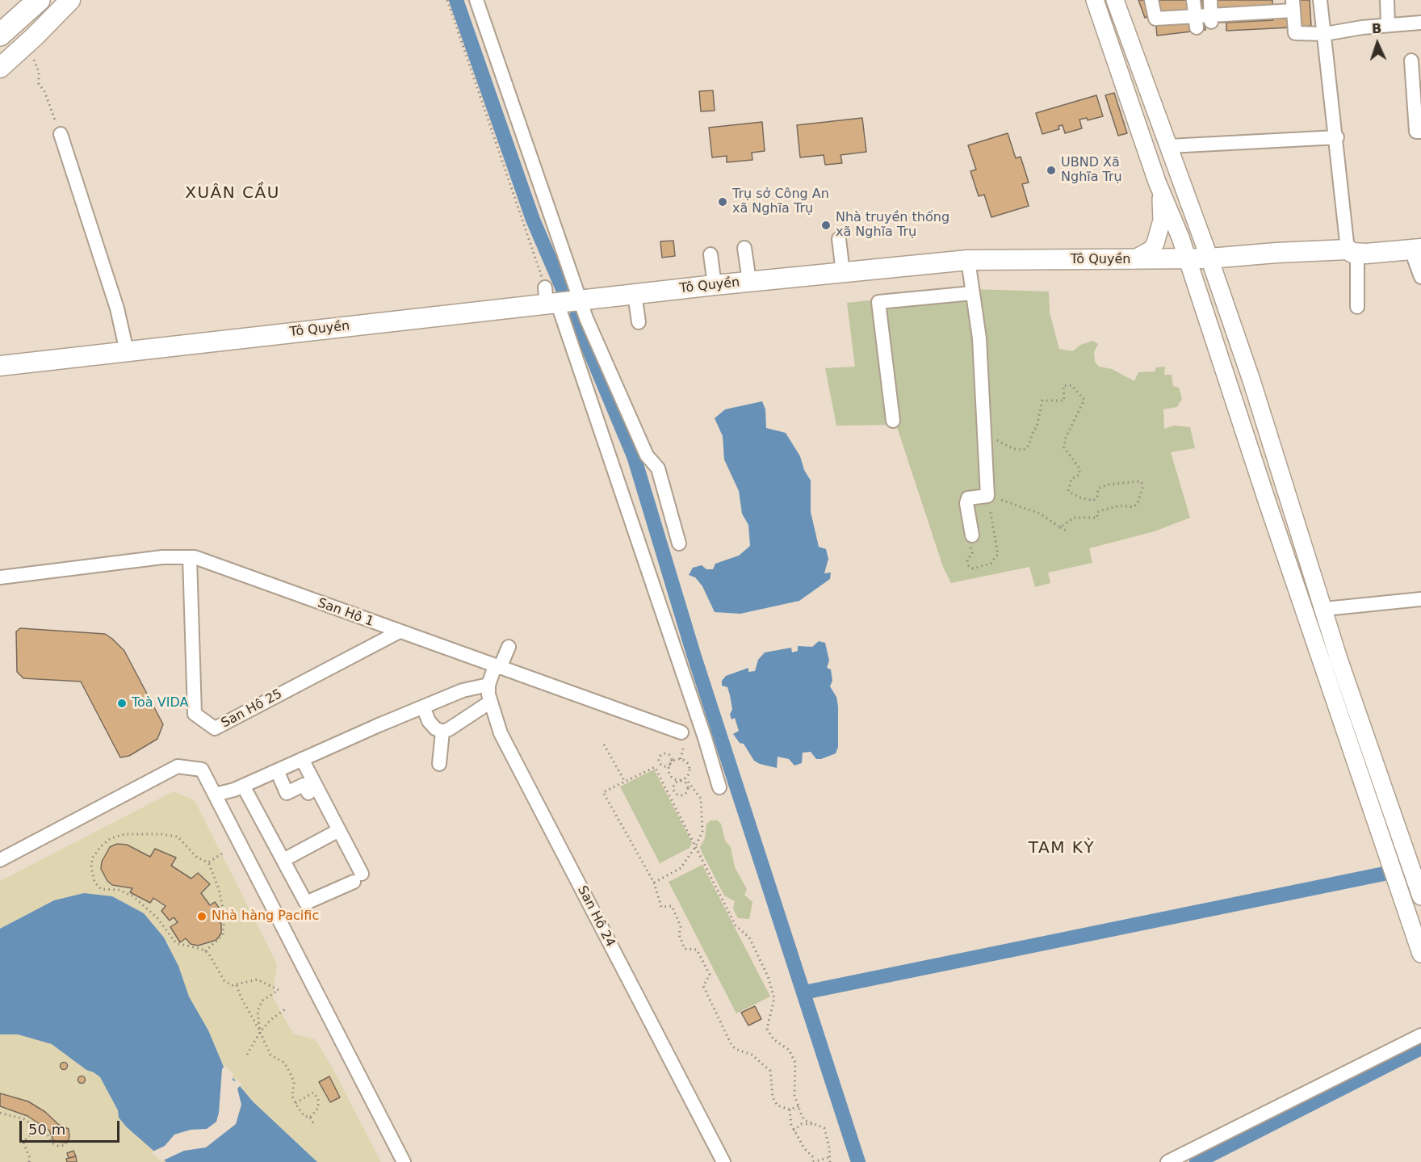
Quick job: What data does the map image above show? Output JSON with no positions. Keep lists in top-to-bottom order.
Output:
{
  "streets": {
    "main road": ["Tô Quyền"],
    "street": ["San Hô 1", "San Hô 25", "San Hô 24"]
  },
  "crossings": [
    ["San Hô 1", "San Hô 25"],
    ["San Hô 1", "San Hô 24"]
  ],
  "districts": ["XUÂN CẦU", "TAM KỲ"],
  "places": [
    "UBND Xã Nghĩa Trụ",
    "Trụ sở Công An xã Nghĩa Trụ",
    "Nhà truyền thống xã Nghĩa Trụ",
    "Toà VIDA",
    "Nhà hàng Pacific"
  ],
  "scale_bar": "50 m",
  "north": "top"
}
